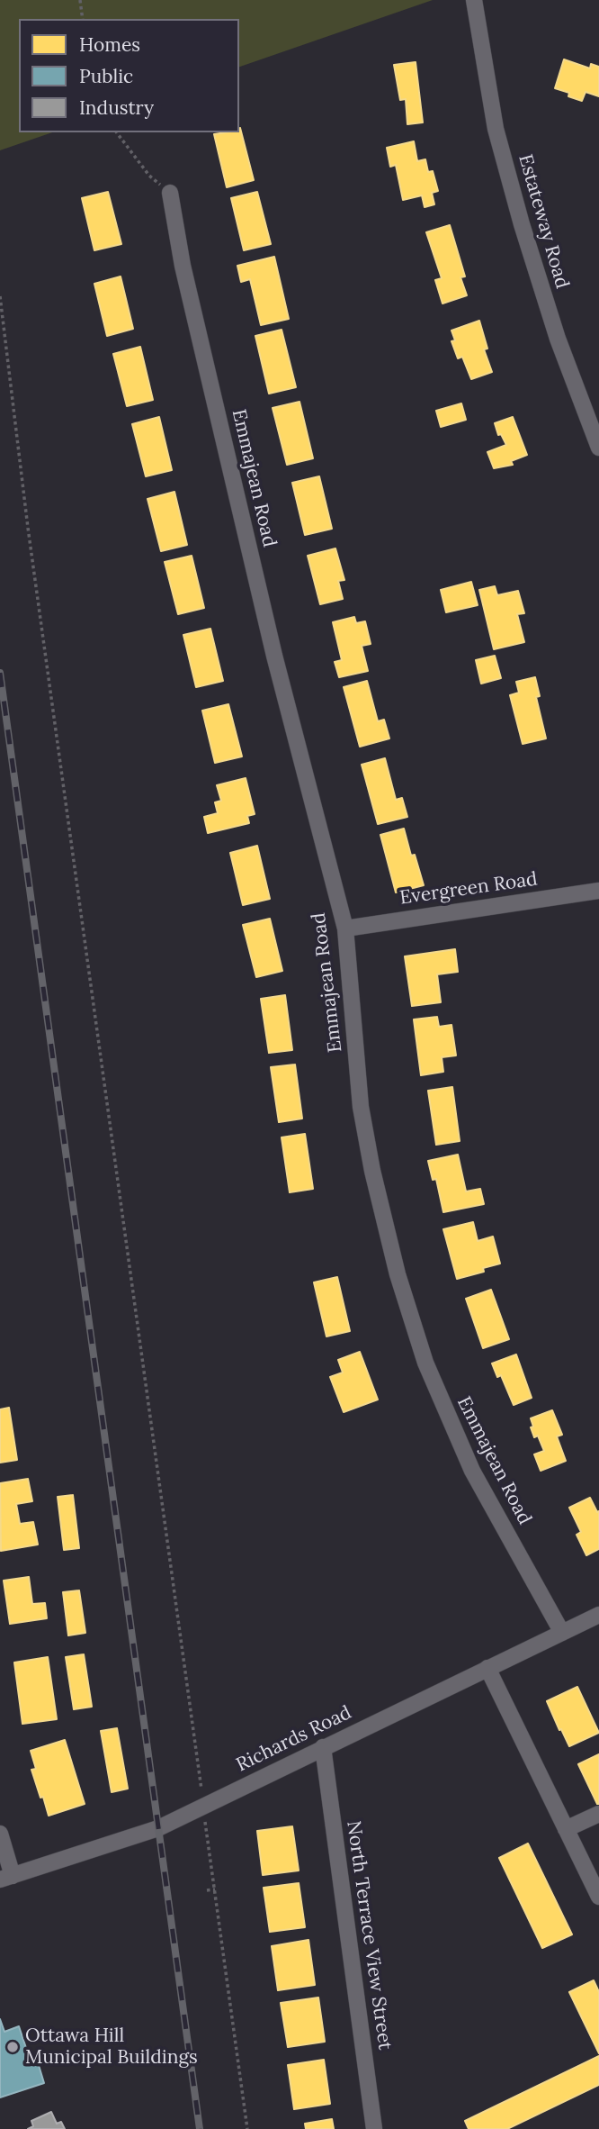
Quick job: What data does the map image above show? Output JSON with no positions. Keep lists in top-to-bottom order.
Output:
{
  "streets": {
    "street": [
      "Estateway Road",
      "Emmajean Road",
      "Evergreen Road",
      "Richards Road",
      "North Terrace View Street"
    ]
  },
  "crossings": [
    ["Emmajean Road", "Evergreen Road"],
    ["Emmajean Road", "Richards Road"],
    ["Richards Road", "North Terrace View Street"]
  ],
  "places": ["Ottawa Hill Municipal Buildings"],
  "legend": ["Homes", "Public", "Industry"]
}
